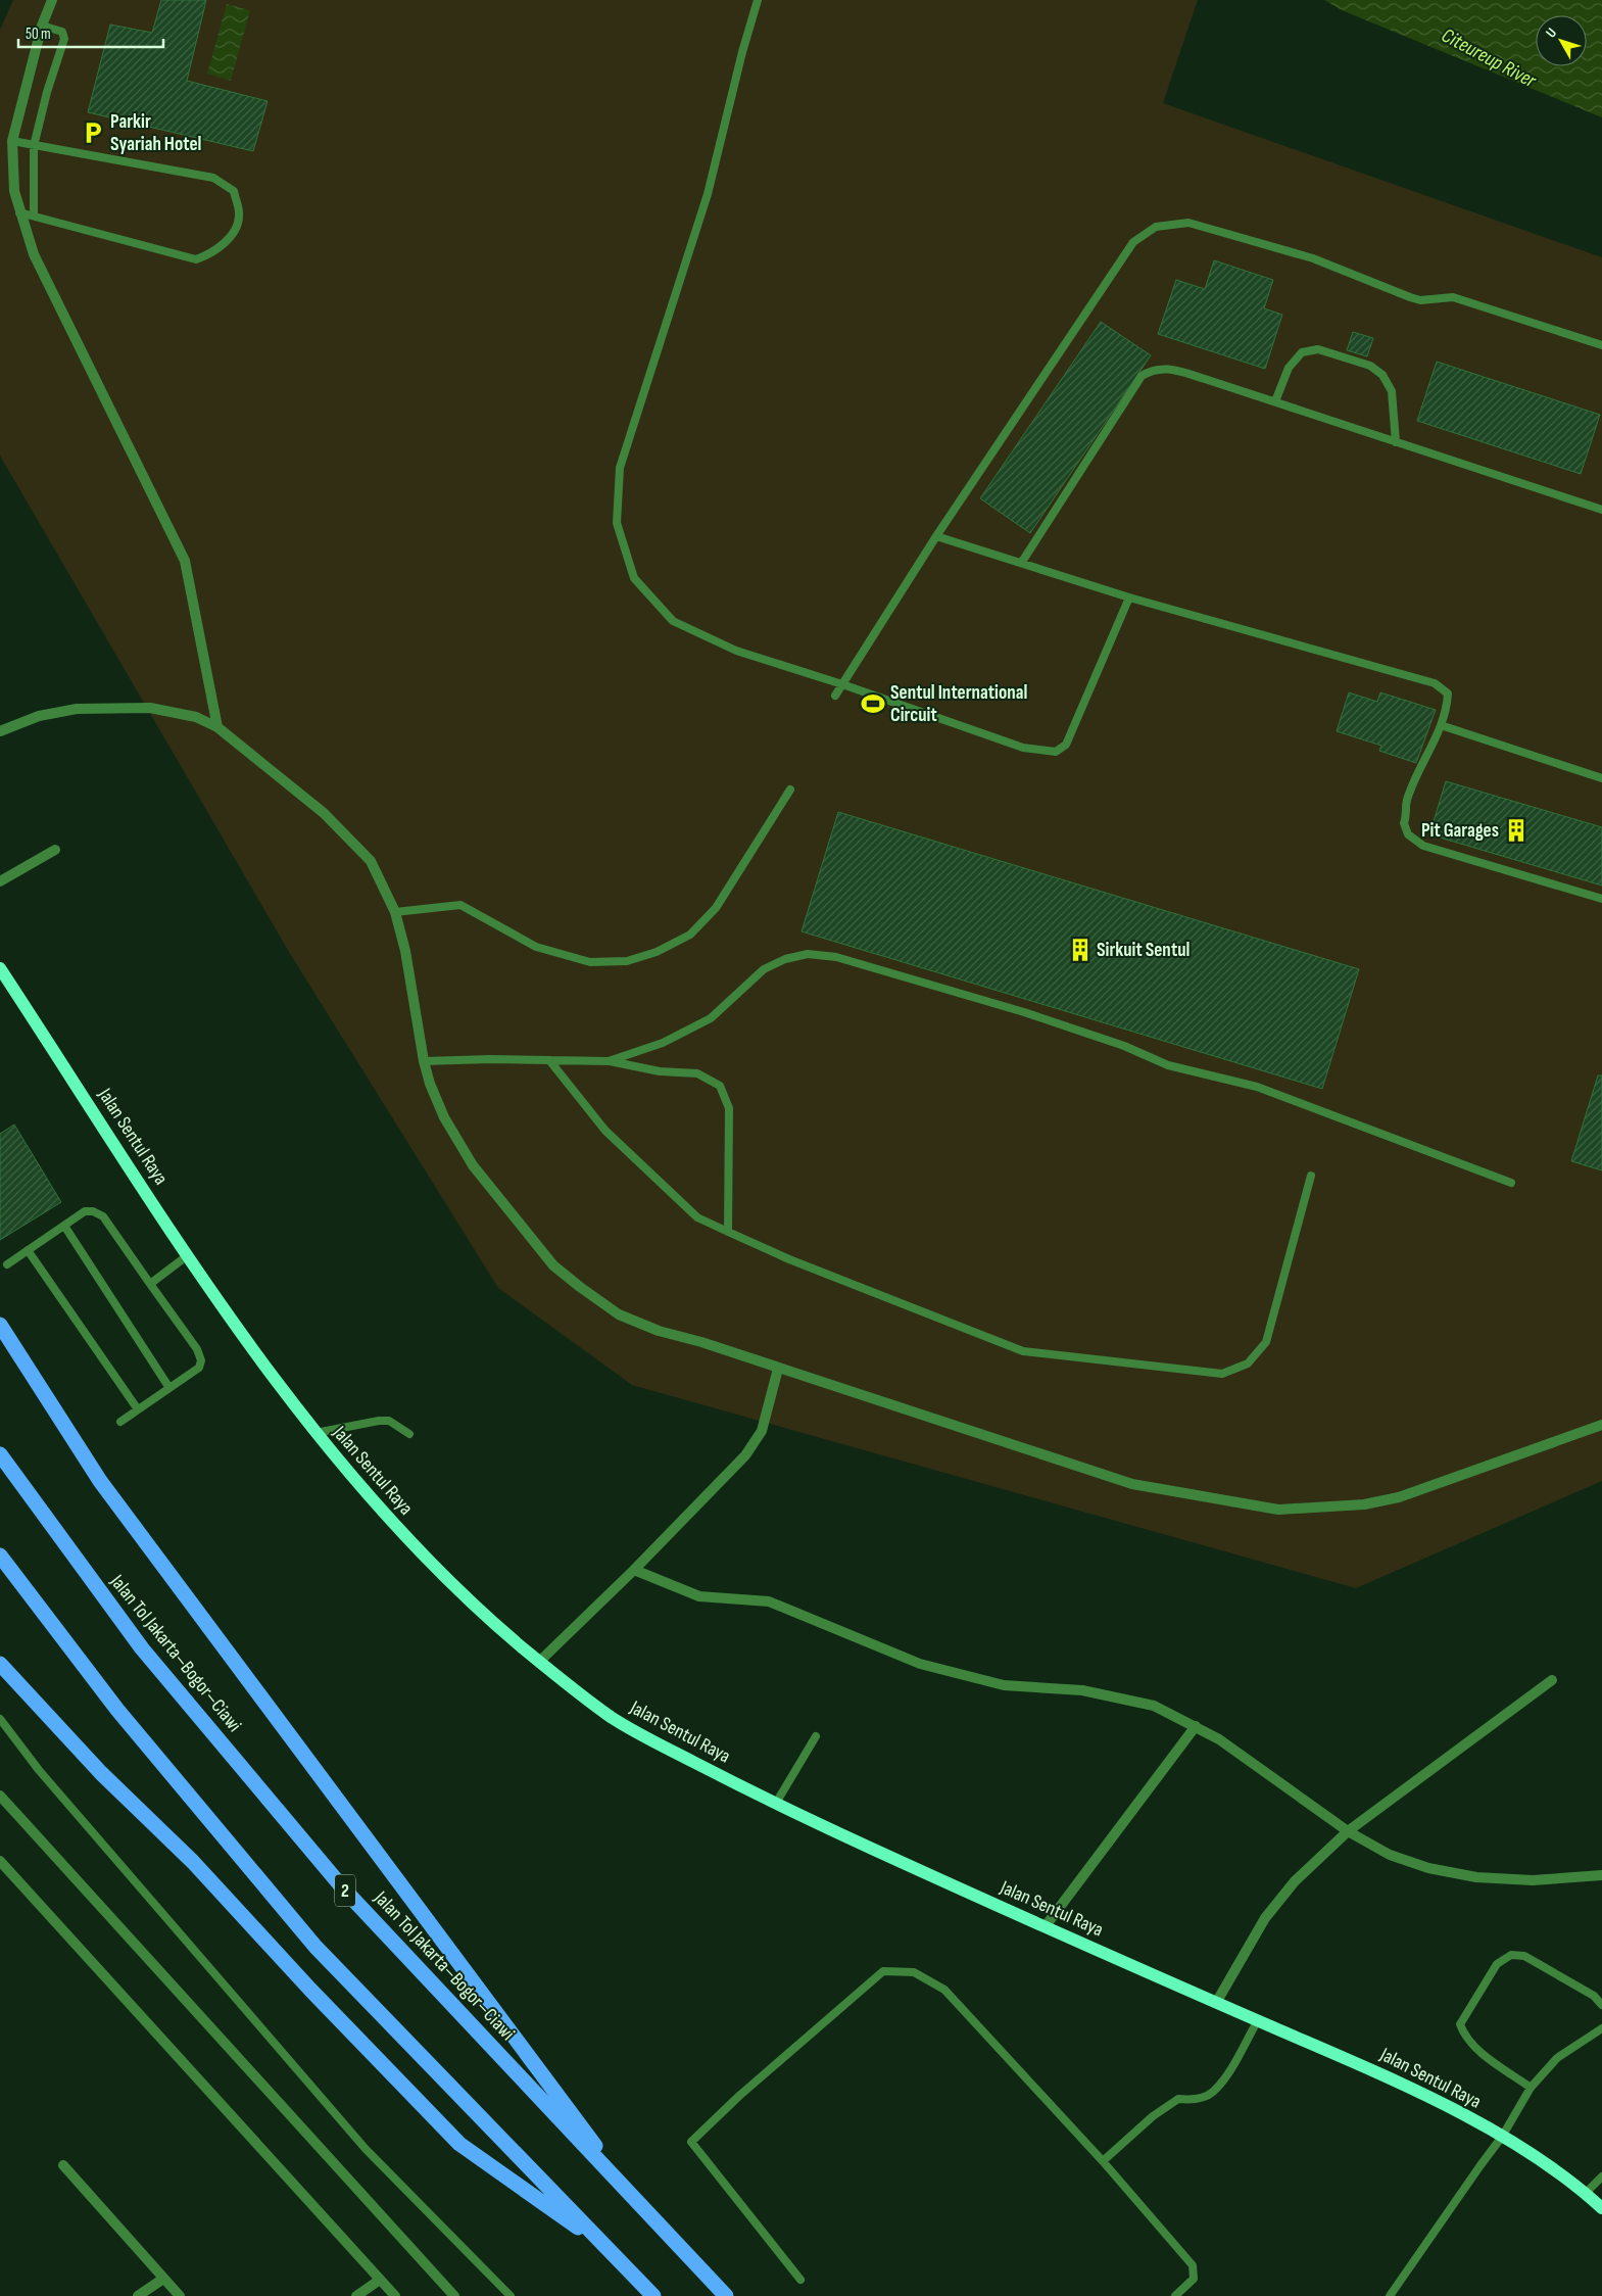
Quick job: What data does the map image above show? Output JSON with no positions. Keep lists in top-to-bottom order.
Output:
{
  "streets": {
    "highway": ["Jalan Tol Jakarta–Bogor–Ciawi", "2"],
    "main road": ["Jalan Sentul Raya"]
  },
  "water": ["Citeureup River"],
  "places": {
    "parking": ["Parkir Syariah Hotel"],
    "sports": ["Sentul International Circuit"],
    "building": ["Pit Garages", "Sirkuit Sentul"]
  },
  "scale_bar": "50 m",
  "north": "top left"
}
